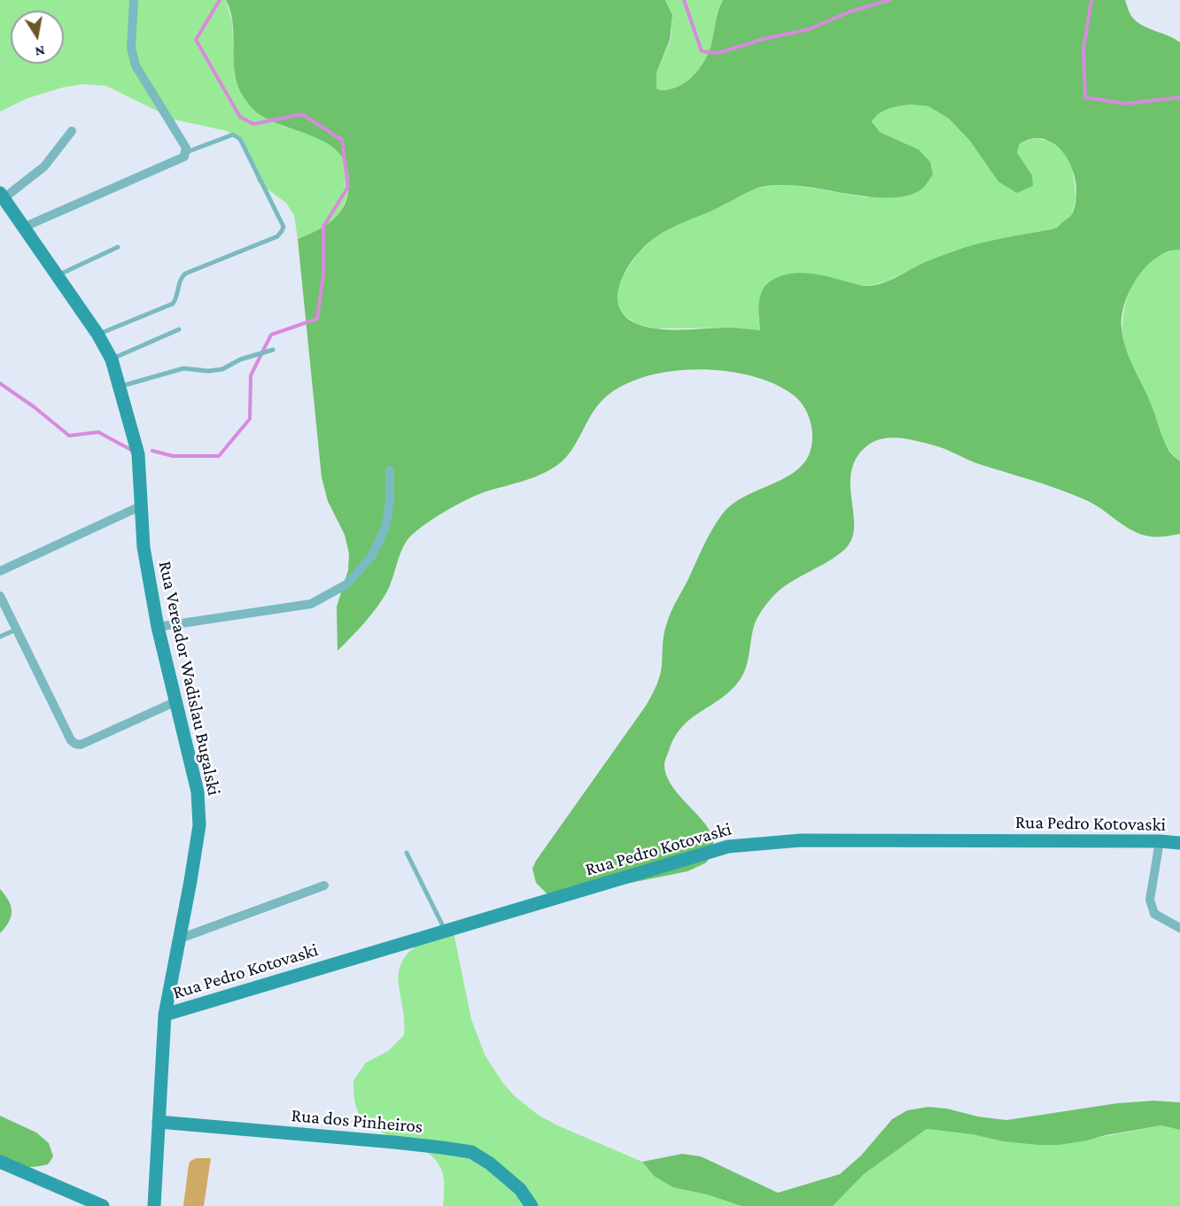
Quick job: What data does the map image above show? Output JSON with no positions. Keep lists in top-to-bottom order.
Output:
{
  "streets": {
    "street": ["Rua Vereador Wadislau Bugalski", "Rua Pedro Kotovaski", "Rua dos Pinheiros"]
  },
  "crossings": [
    ["Rua Vereador Wadislau Bugalski", "Rua Pedro Kotovaski"],
    ["Rua Vereador Wadislau Bugalski", "Rua dos Pinheiros"]
  ],
  "north": "bottom"
}
